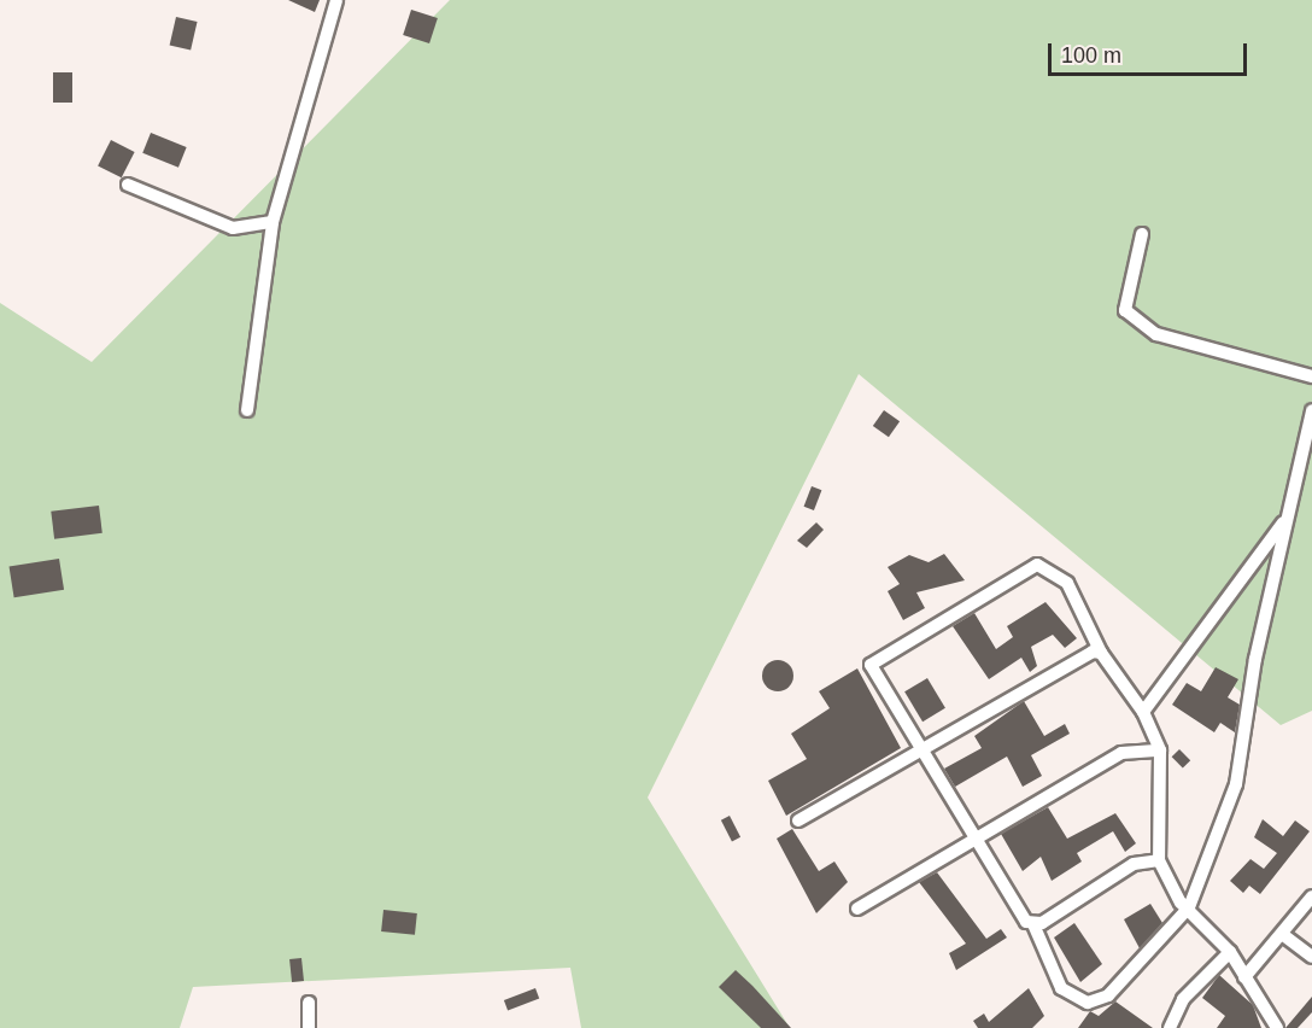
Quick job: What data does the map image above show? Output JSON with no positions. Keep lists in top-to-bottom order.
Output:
{
  "scale_bar": "100 m"
}
